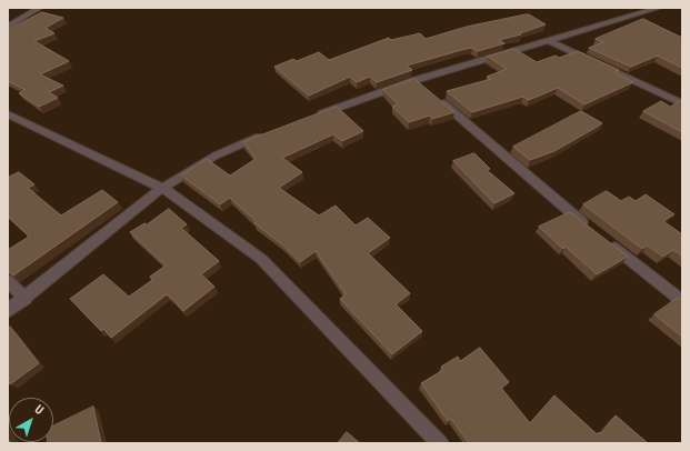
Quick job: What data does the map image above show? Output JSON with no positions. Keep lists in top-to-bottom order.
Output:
{
  "north": "top right"
}
